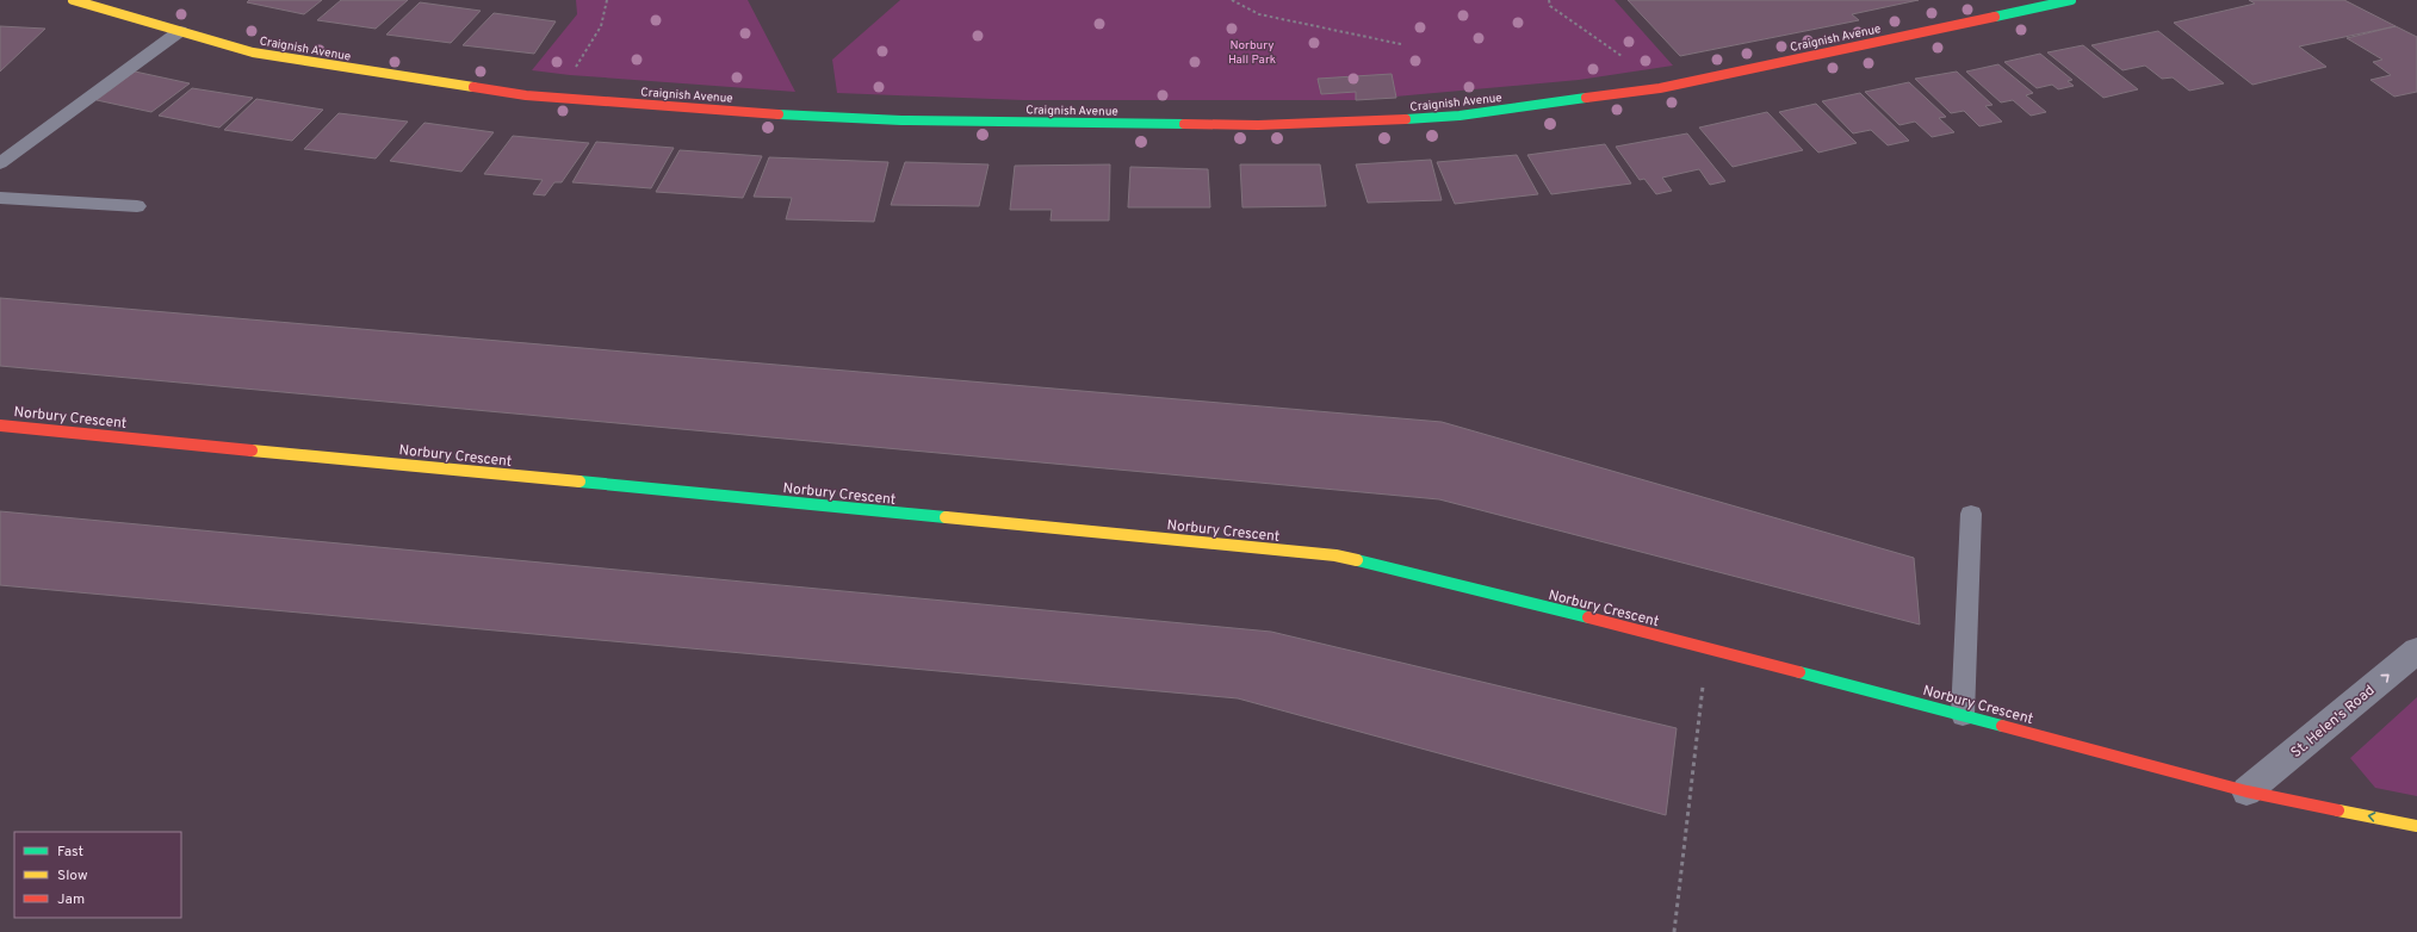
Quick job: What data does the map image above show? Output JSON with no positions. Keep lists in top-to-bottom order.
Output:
{
  "streets": {
    "street": ["Craignish Avenue", "Norbury Crescent", "St. Helen's Road"]
  },
  "crossings": [
    ["Norbury Crescent", "St. Helen's Road"]
  ],
  "one_way": ["St. Helen's Road"],
  "parks": ["Norbury Hall Park"],
  "legend": ["Fast", "Slow", "Jam"]
}
